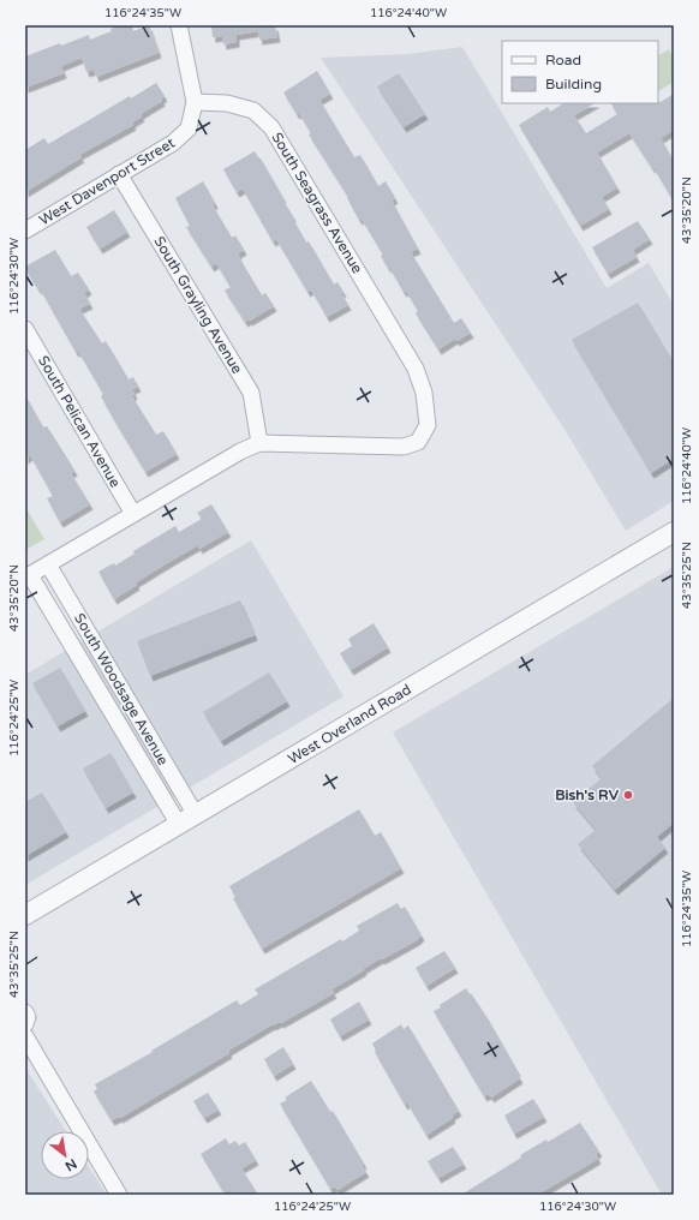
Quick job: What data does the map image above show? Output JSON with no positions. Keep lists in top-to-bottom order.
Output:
{
  "streets": {
    "street": [
      "West Davenport Street",
      "South Seagrass Avenue",
      "South Grayling Avenue",
      "South Pelican Avenue",
      "South Woodsage Avenue",
      "West Overland Road"
    ]
  },
  "crossings": [
    ["West Davenport Street", "South Seagrass Avenue"],
    ["West Davenport Street", "South Grayling Avenue"],
    ["South Seagrass Avenue", "South Grayling Avenue"],
    ["South Woodsage Avenue", "West Overland Road"]
  ],
  "places": ["Bish's RV"],
  "legend": ["Road", "Building"],
  "north": "bottom right",
  "coordinates": [
    "116°24'35\"W",
    "116°24'40\"W",
    "43°35'20\"N",
    "116°24'30\"W",
    "43°35'25\"N",
    "116°24'25\"W"
  ]
}
